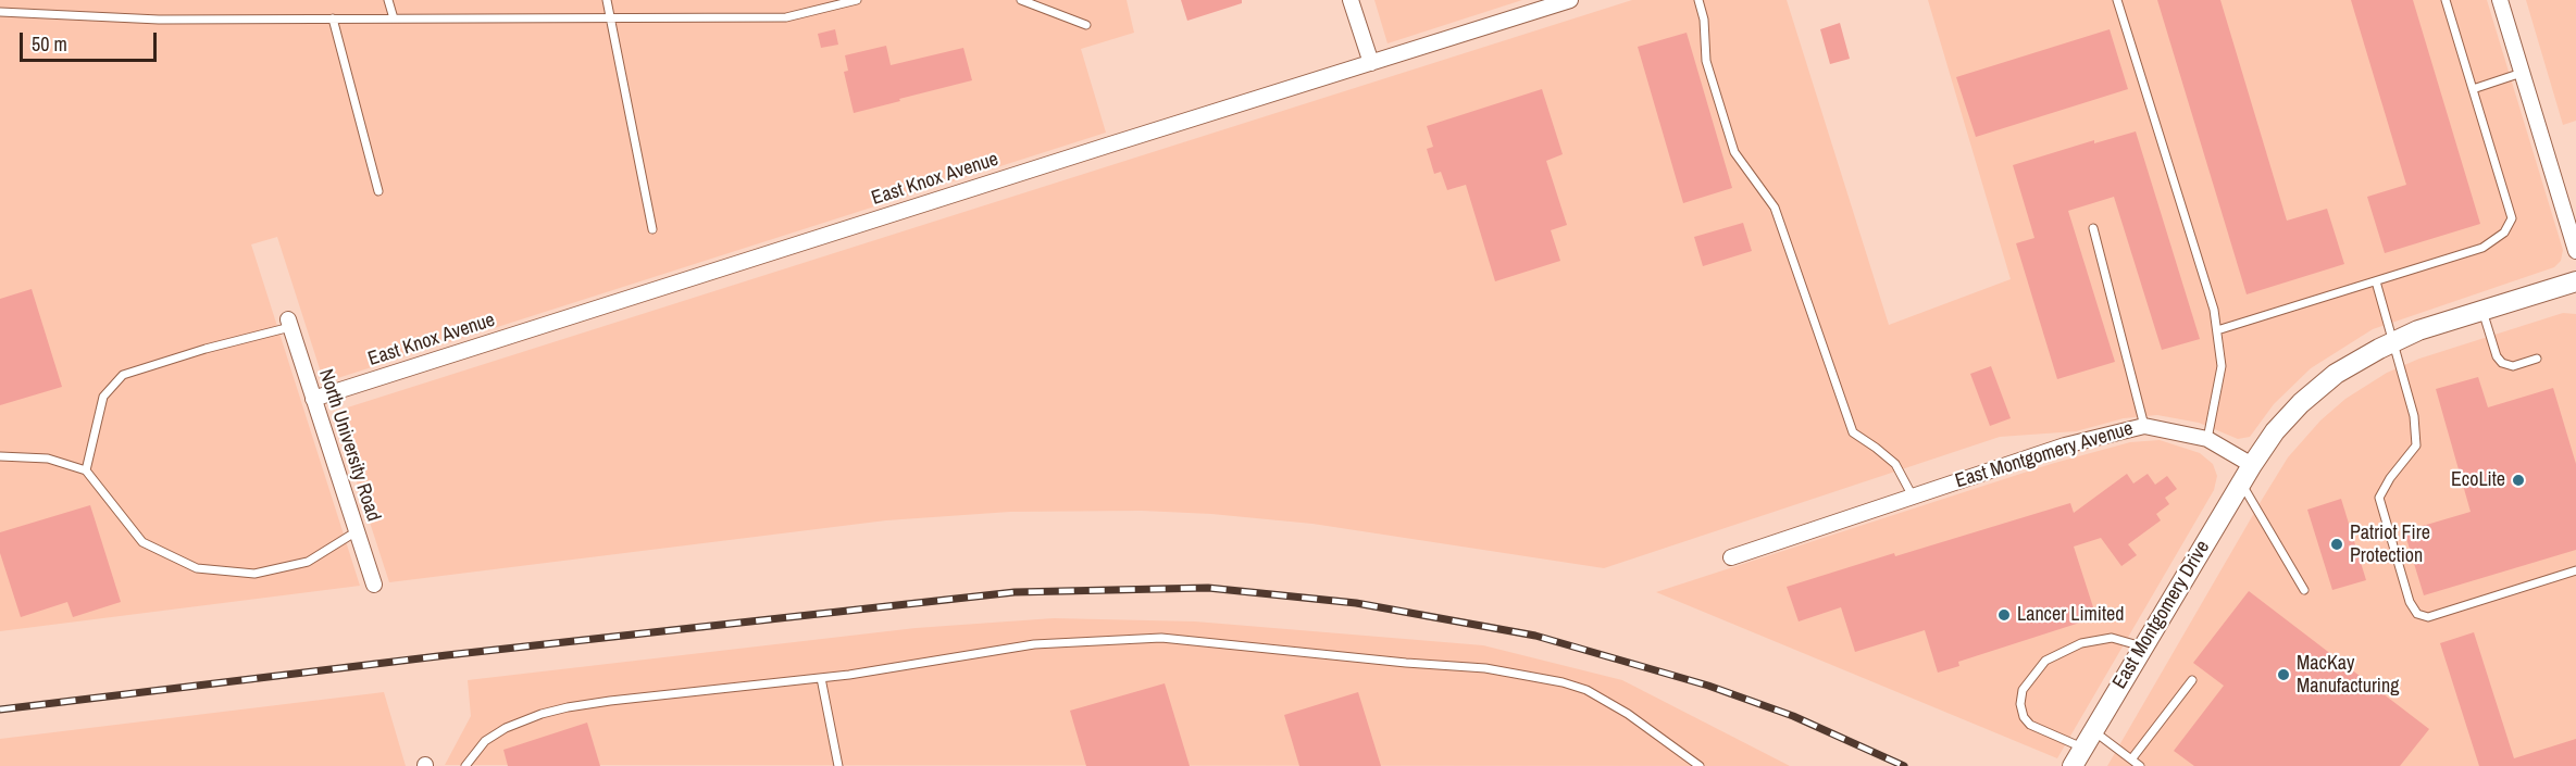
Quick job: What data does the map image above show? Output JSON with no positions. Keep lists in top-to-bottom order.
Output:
{
  "streets": {
    "main road": ["East Montgomery Drive"],
    "street": ["East Knox Avenue", "North University Road", "East Montgomery Avenue"]
  },
  "crossings": [
    ["East Knox Avenue", "North University Road"],
    ["East Montgomery Avenue", "East Montgomery Drive"]
  ],
  "places": [
    "EcoLite",
    "Patriot Fire Protection",
    "Lancer Limited",
    "MacKay Manufacturing"
  ],
  "scale_bar": "50 m"
}
